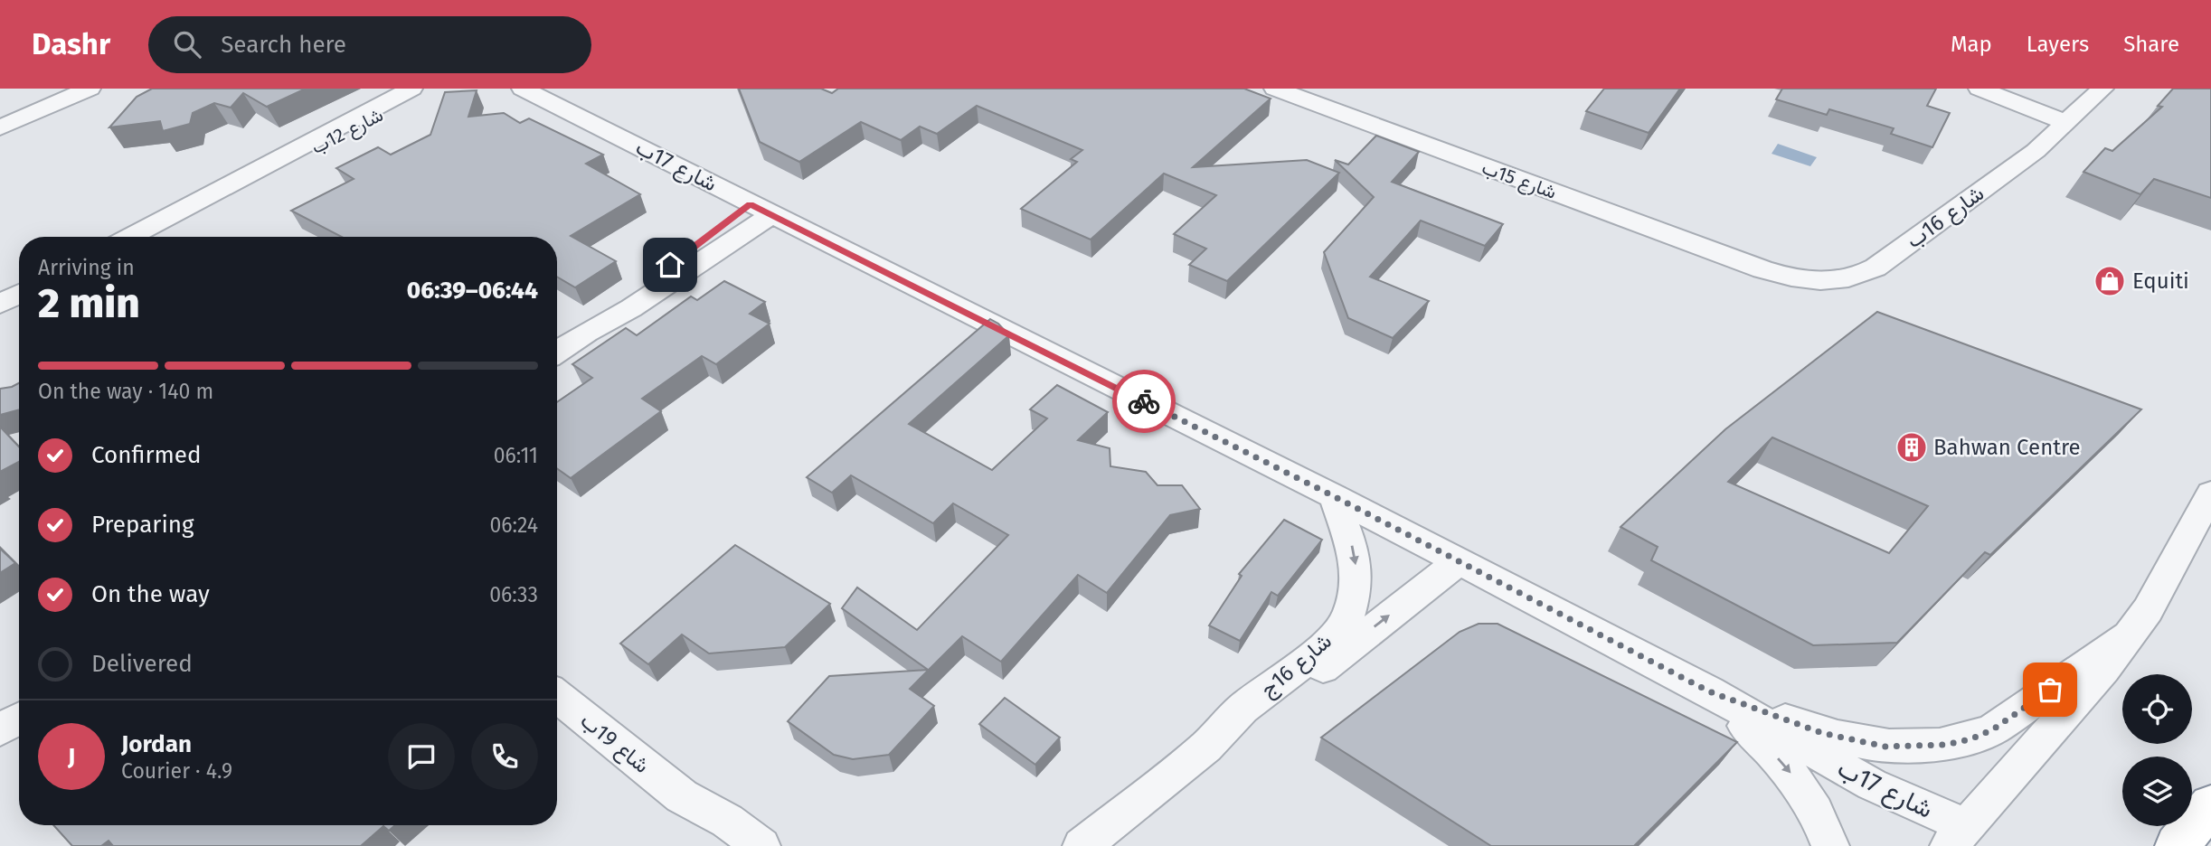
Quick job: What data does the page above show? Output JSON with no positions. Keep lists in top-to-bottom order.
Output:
{
  "streets": {
    "street": [
      "شارع 12ب",
      "شارع 17ب",
      "شارع 15ب",
      "شارع 16ب",
      "شارع 16ج",
      "شاع 19ب"
    ]
  },
  "crossings": [
    ["شارع 17ب", "شارع 16ج"],
    ["شارع 15ب", "شارع 16ب"]
  ],
  "places": {
    "shop": ["Equiti"],
    "building": ["Bahwan Centre"]
  },
  "page": {
    "header": "Dashr",
    "search": "Search here",
    "nav": ["Map", "Layers", "Share"],
    "heading": ["2 min", "Arriving in", "06:39–06:44"],
    "panel": ["Jordan", "Courier · 4.9"],
    "bar": "On the way · 140 m",
    "list": [
      ["Confirmed", "06:11"],
      ["Preparing", "06:24"],
      ["On the way", "06:33"],
      "Delivered"
    ],
    "round": "J"
  }
}
